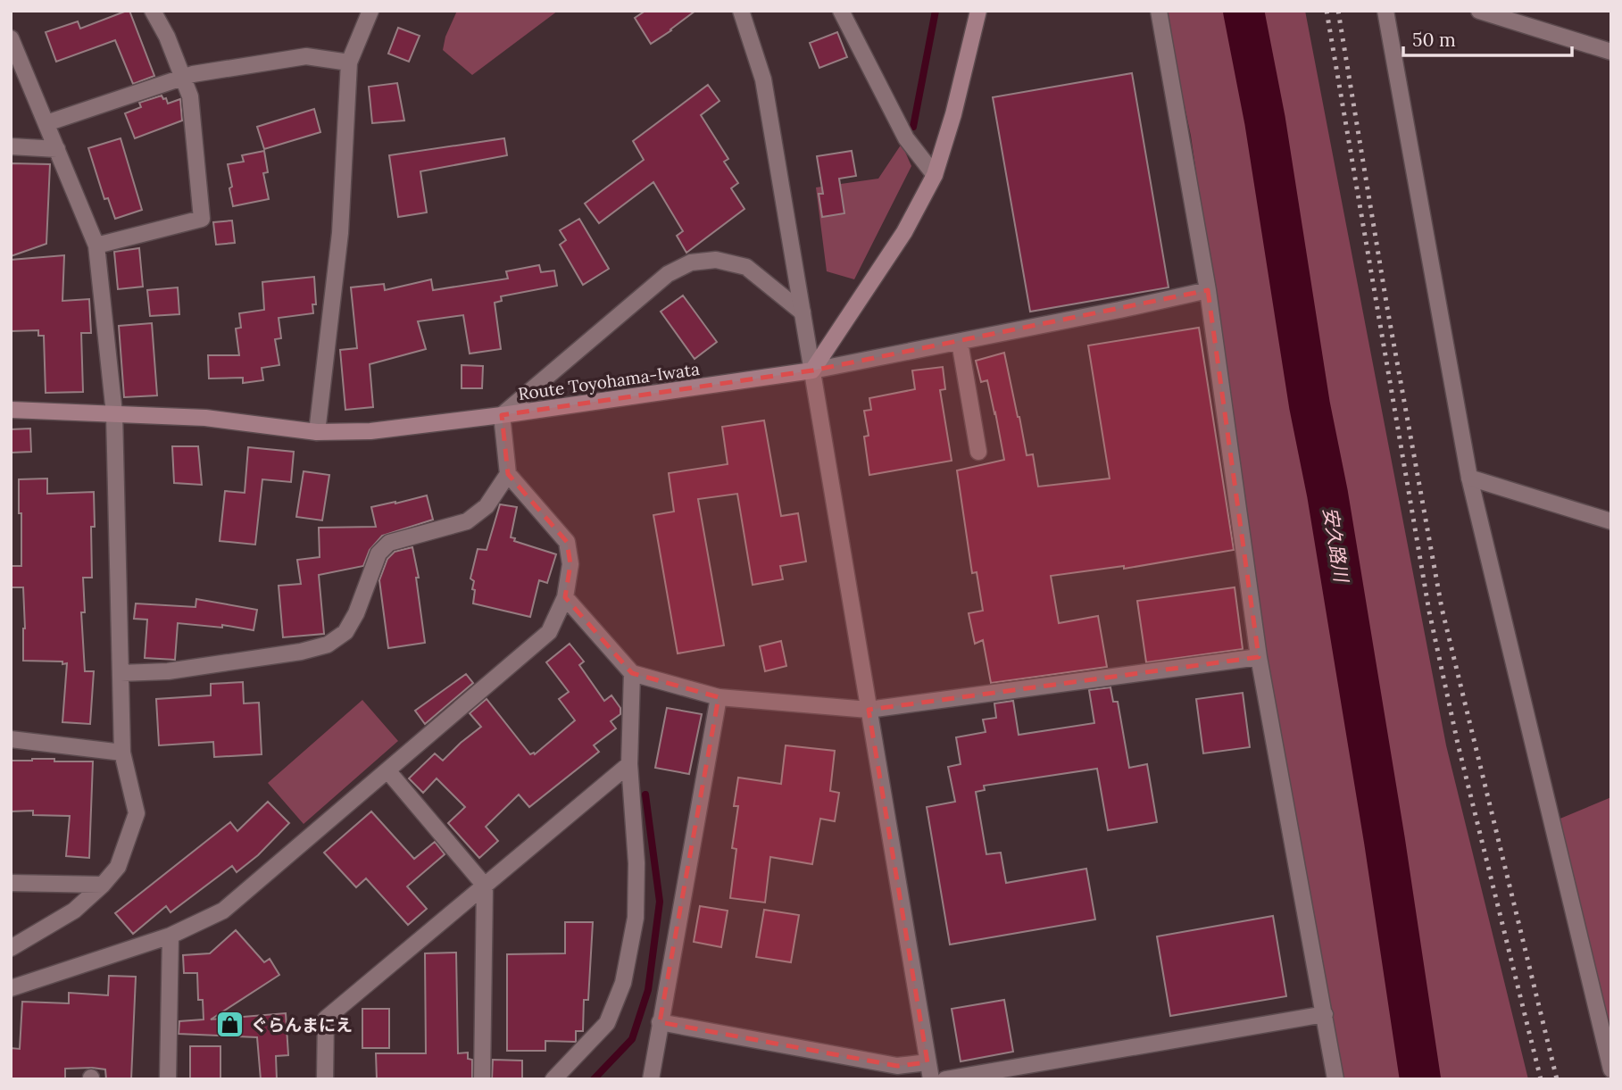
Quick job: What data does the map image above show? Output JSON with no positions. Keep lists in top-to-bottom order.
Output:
{
  "streets": {
    "main road": ["Route Toyohama-Iwata"]
  },
  "water": ["安久路川"],
  "places": {
    "shop": ["ぐらんまにえ"]
  },
  "scale_bar": "50 m"
}
